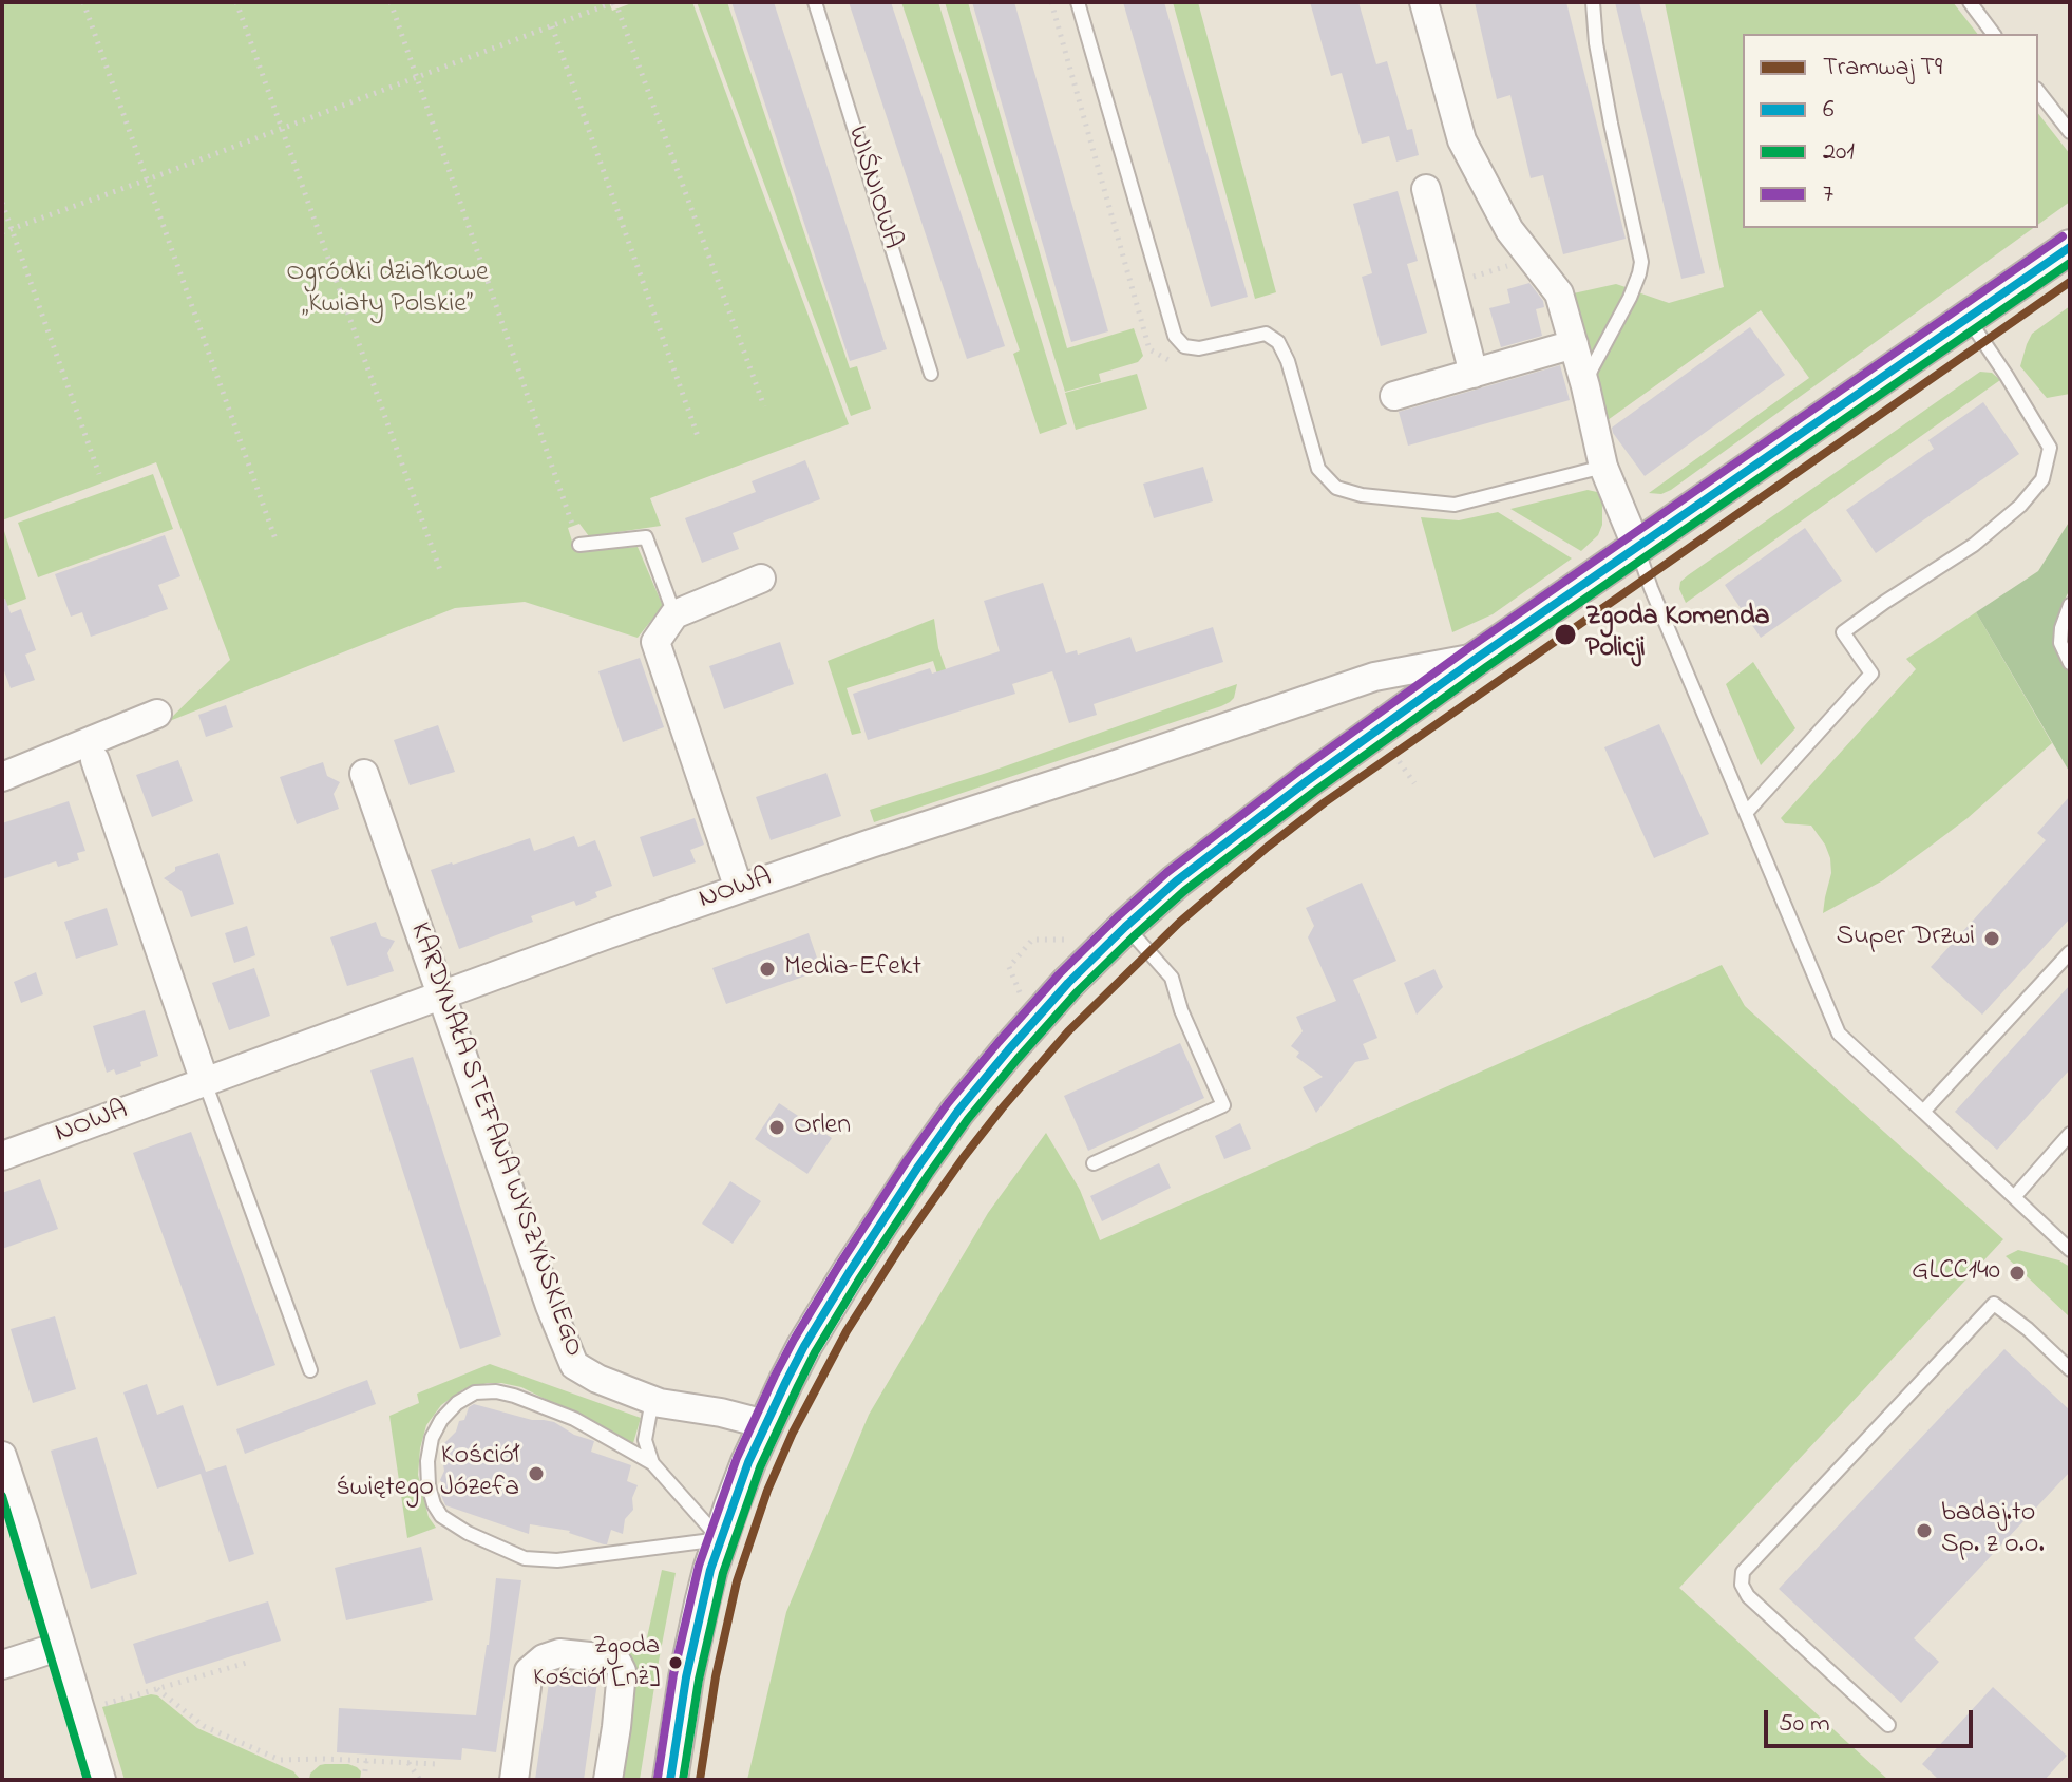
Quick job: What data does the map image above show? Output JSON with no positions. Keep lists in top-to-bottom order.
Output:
{
  "streets": {
    "street": ["NOWA", "KARDYNAŁA STEFANA WYSZYŃSKIEGO"],
    "lane": ["WIŚNIOWA"]
  },
  "crossings": [
    ["NOWA", "KARDYNAŁA STEFANA WYSZYŃSKIEGO"]
  ],
  "parks": ["Ogródki działkowe „Kwiaty Polskie”"],
  "places": [
    "Zgoda Komenda Policji",
    "Super Drzwi",
    "Media-Efekt",
    "Orlen",
    "GLCC140",
    "Kościół świętego Józefa",
    "badaj.to Sp. z o.o.",
    "Zgoda Kościół [nż]"
  ],
  "lines": [
    "transit line 7",
    "transit line 6",
    "transit line 201",
    "tram line T9"
  ],
  "legend": [
    "Tramwaj T9",
    "6",
    "201",
    "7"
  ],
  "scale_bar": "50 m"
}
